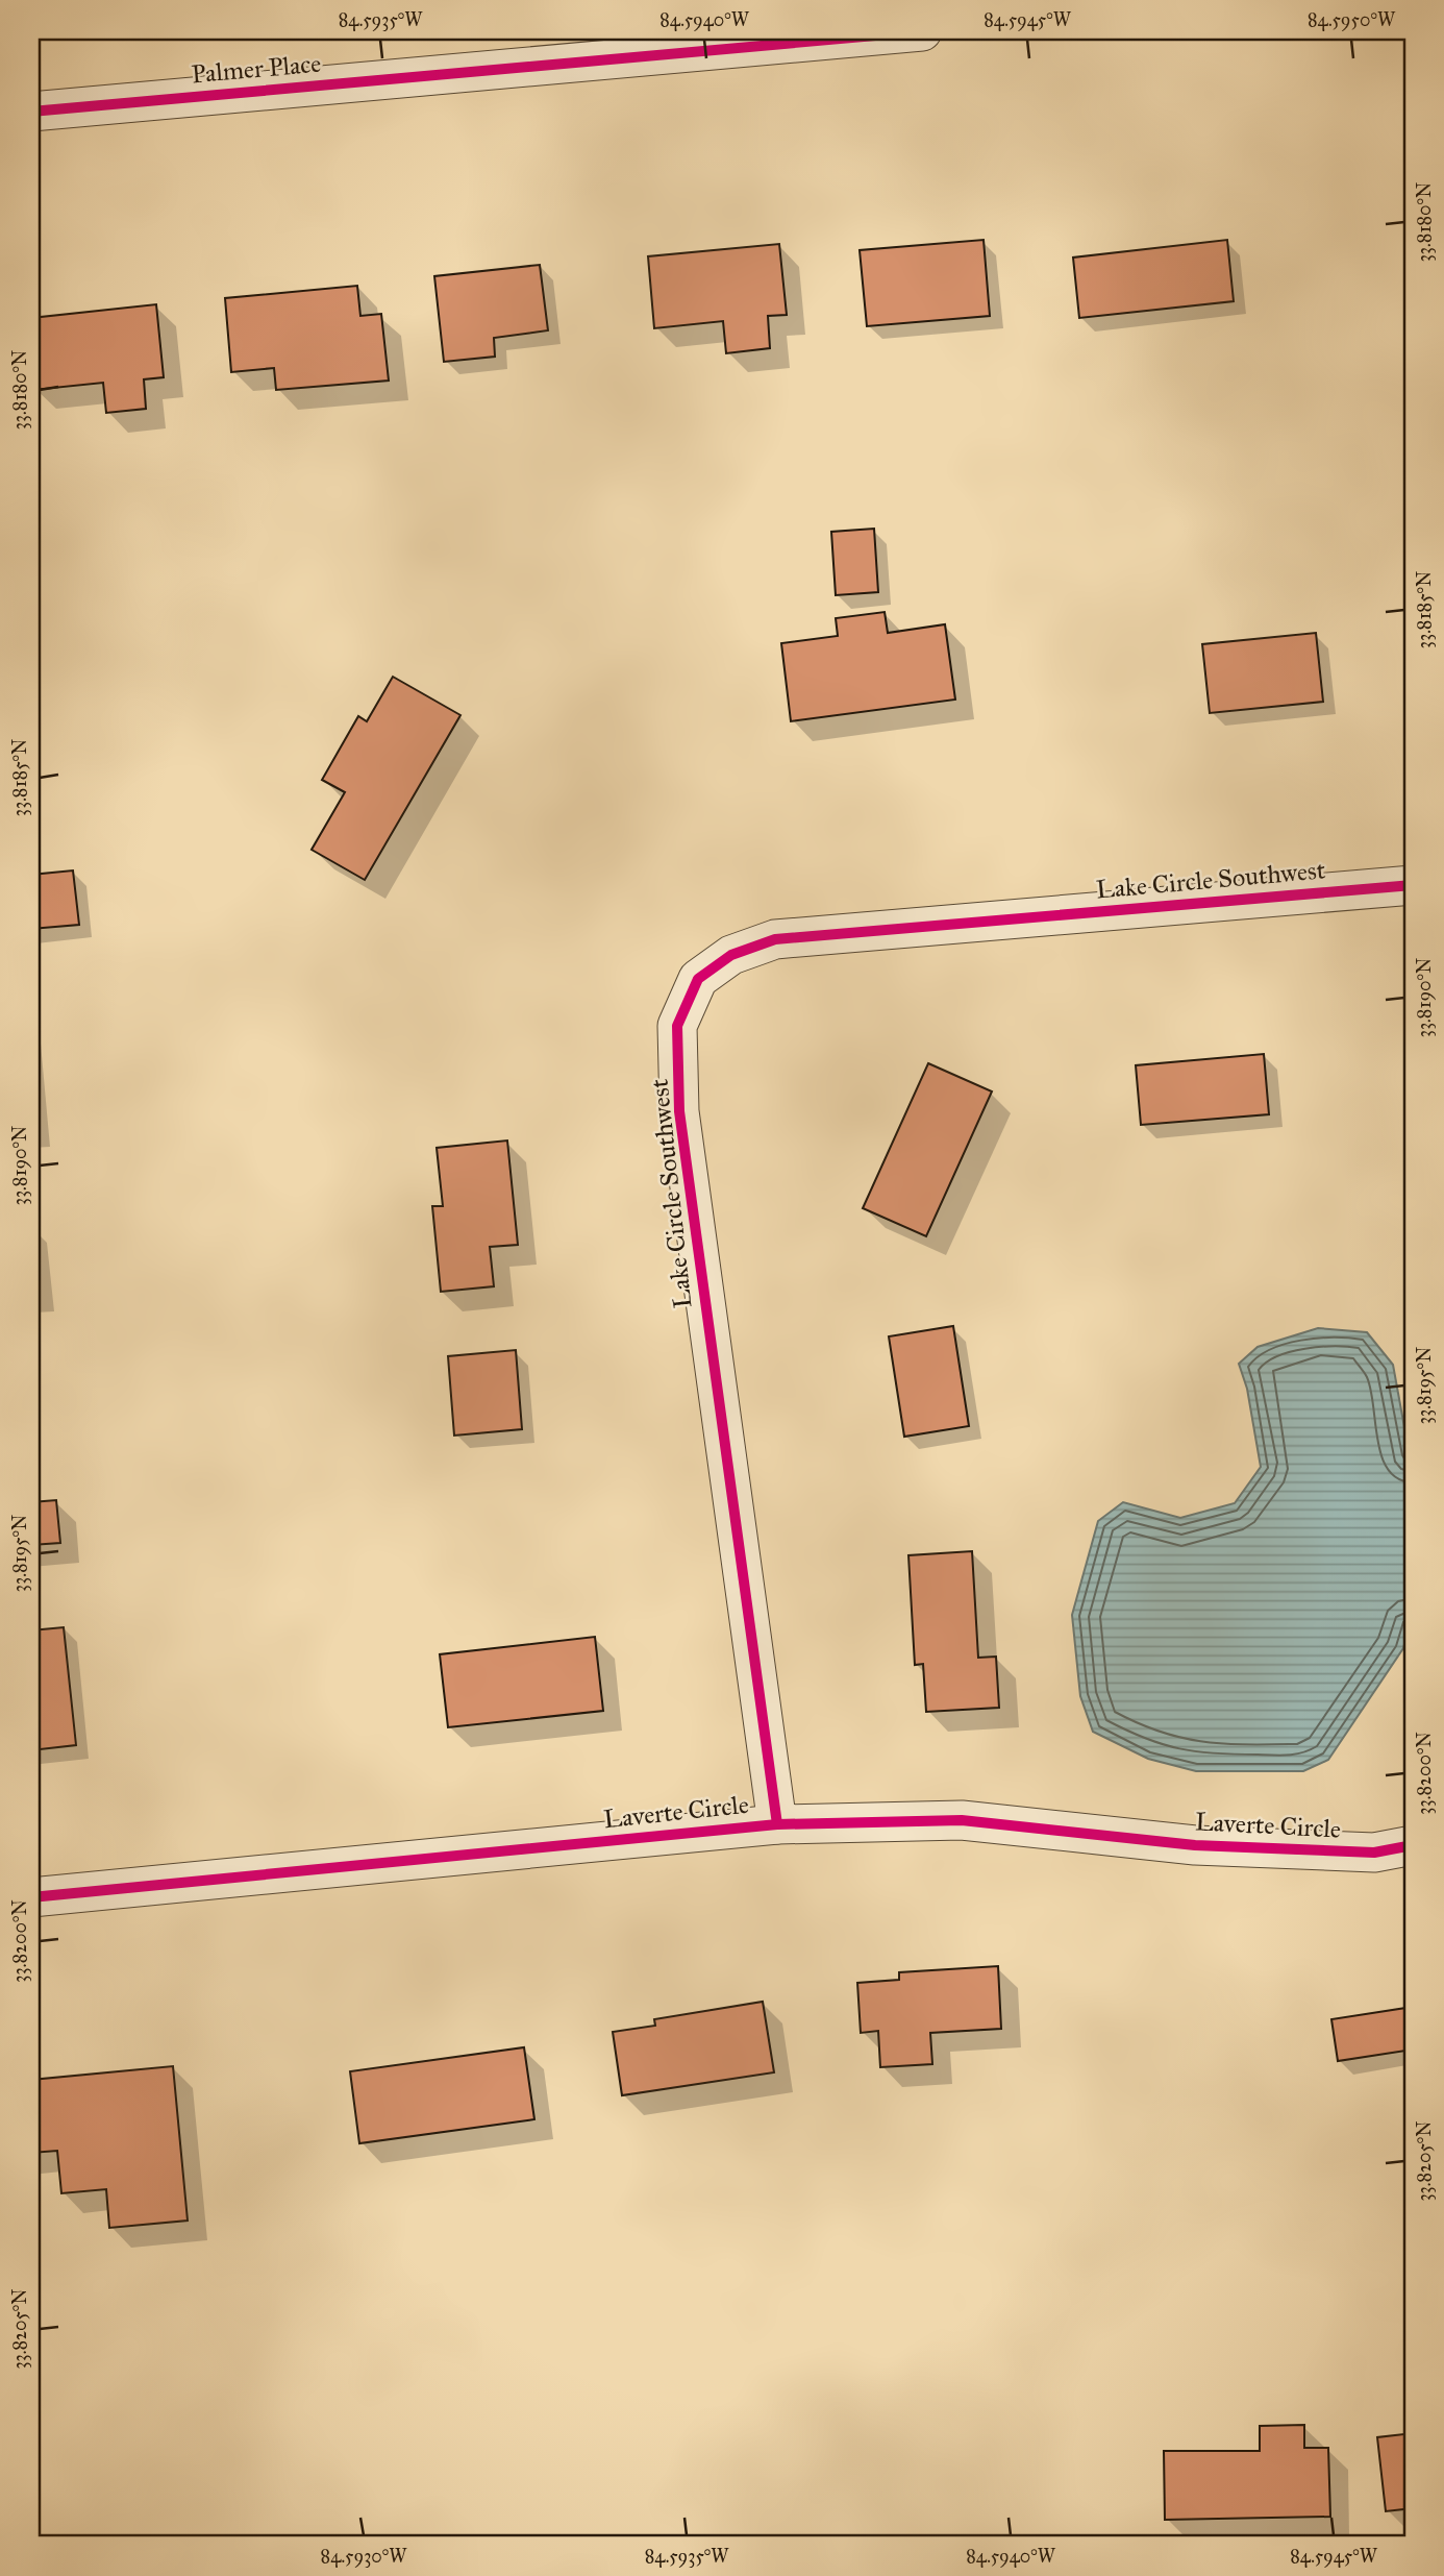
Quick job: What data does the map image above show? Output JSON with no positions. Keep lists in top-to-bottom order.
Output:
{
  "streets": {
    "street": ["Palmer Place", "Lake Circle Southwest", "Laverte Circle"]
  },
  "crossings": [
    ["Lake Circle Southwest", "Laverte Circle"]
  ],
  "coordinates": [
    "84.5935°W",
    "84.5940°W",
    "84.5945°W",
    "84.5950°W",
    "33.8180°N",
    "33.8185°N",
    "33.8190°N",
    "33.8195°N",
    "33.8200°N",
    "33.8205°N",
    "84.5930°W"
  ]
}
